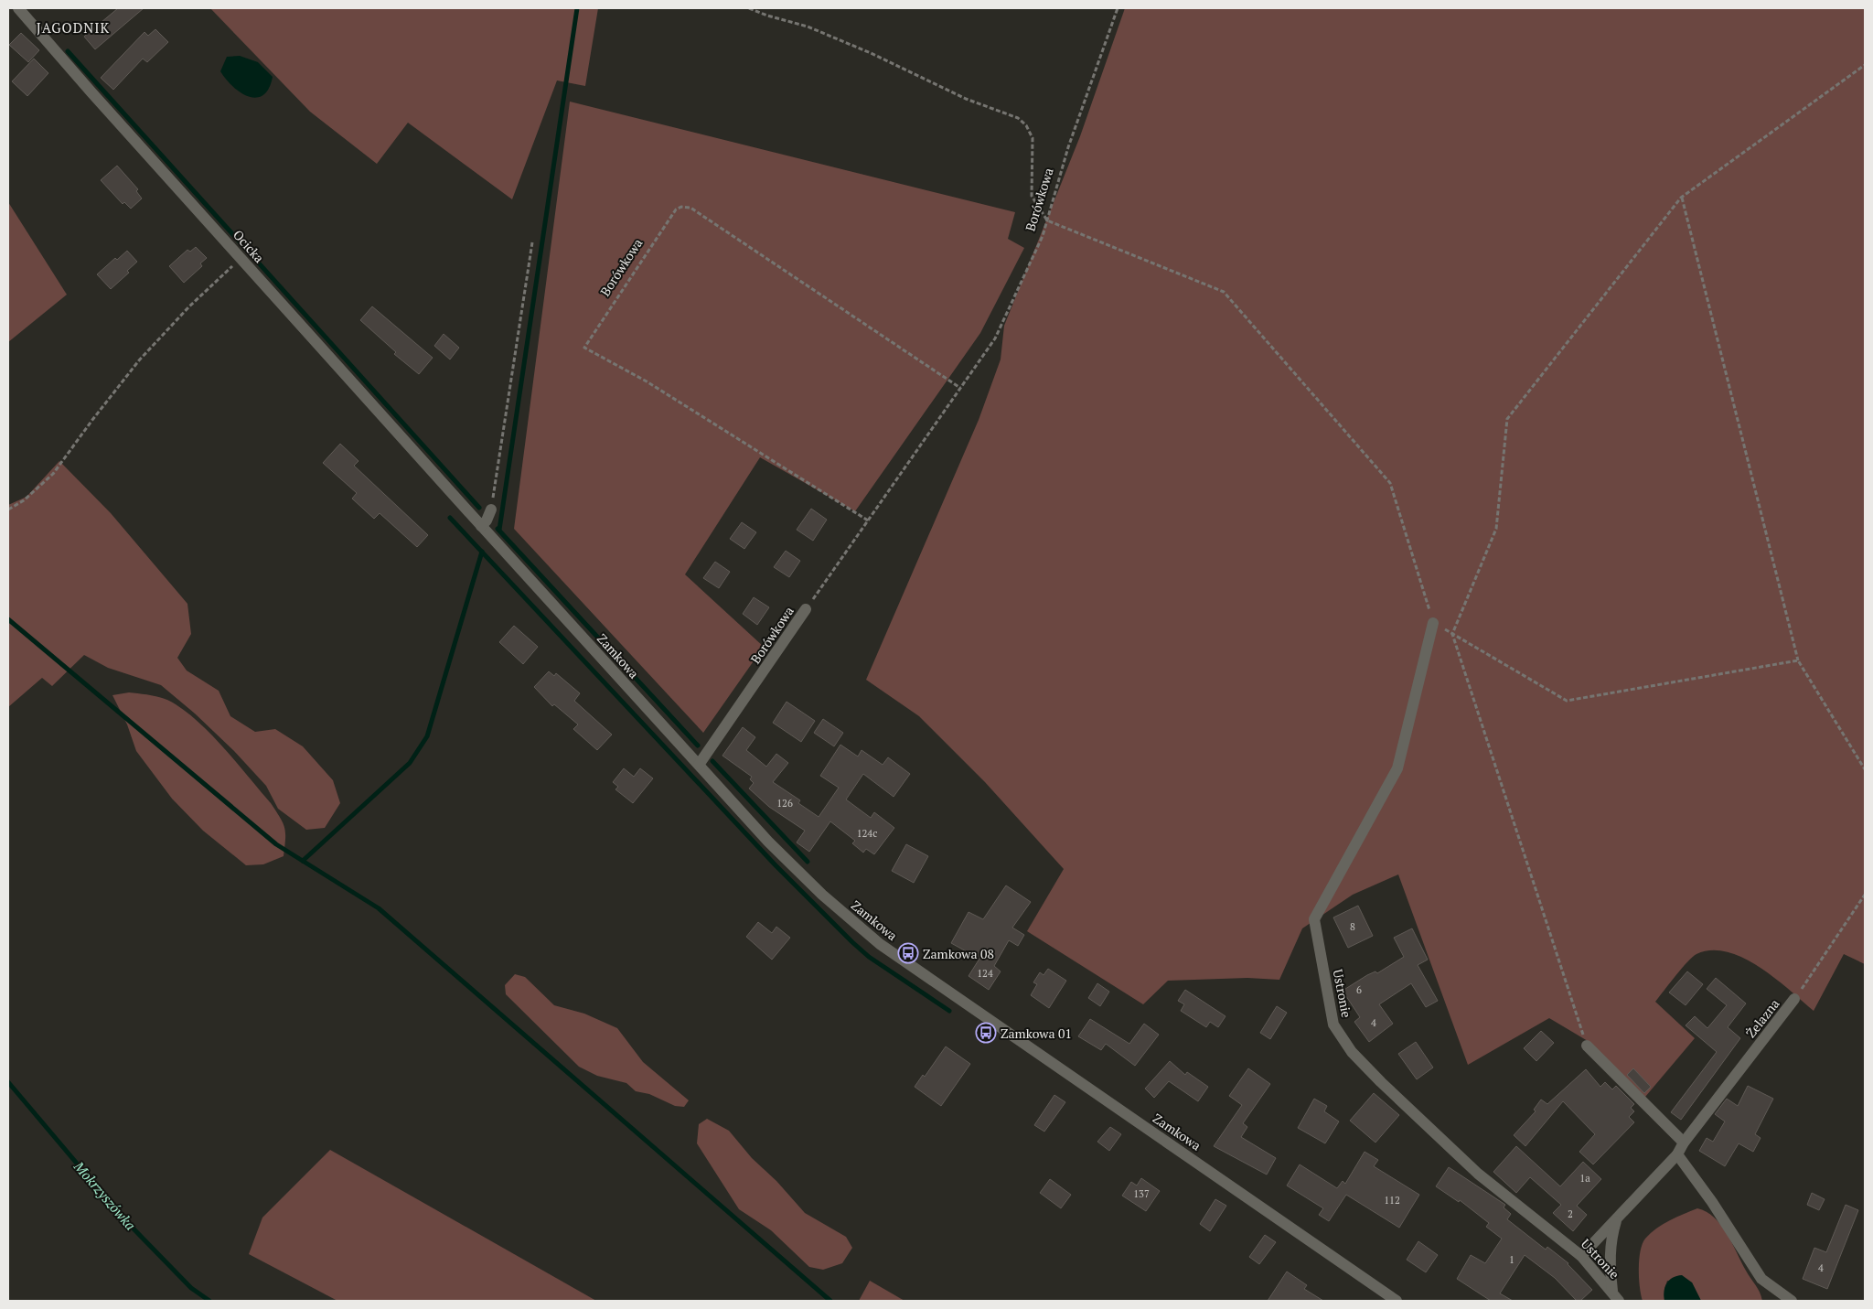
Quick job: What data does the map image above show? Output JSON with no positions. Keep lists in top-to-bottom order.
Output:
{
  "streets": {
    "street": [
      "Borówkowa",
      "Ocicka",
      "Zamkowa",
      "Ustronie",
      "Żelazna"
    ]
  },
  "crossings": [
    ["Borówkowa", "Zamkowa"],
    ["Ocicka", "Zamkowa"],
    ["Ustronie", "Żelazna"]
  ],
  "districts": ["JAGODNIK"],
  "water": ["Mokrzyszówka"],
  "places": {
    "bus stop": ["Zamkowa 08", "Zamkowa 01"]
  },
  "house_numbers": [
    "126",
    "124c",
    "8",
    "124",
    "6",
    "4",
    "1a",
    "137",
    "112",
    "2",
    "1",
    "4"
  ]
}
